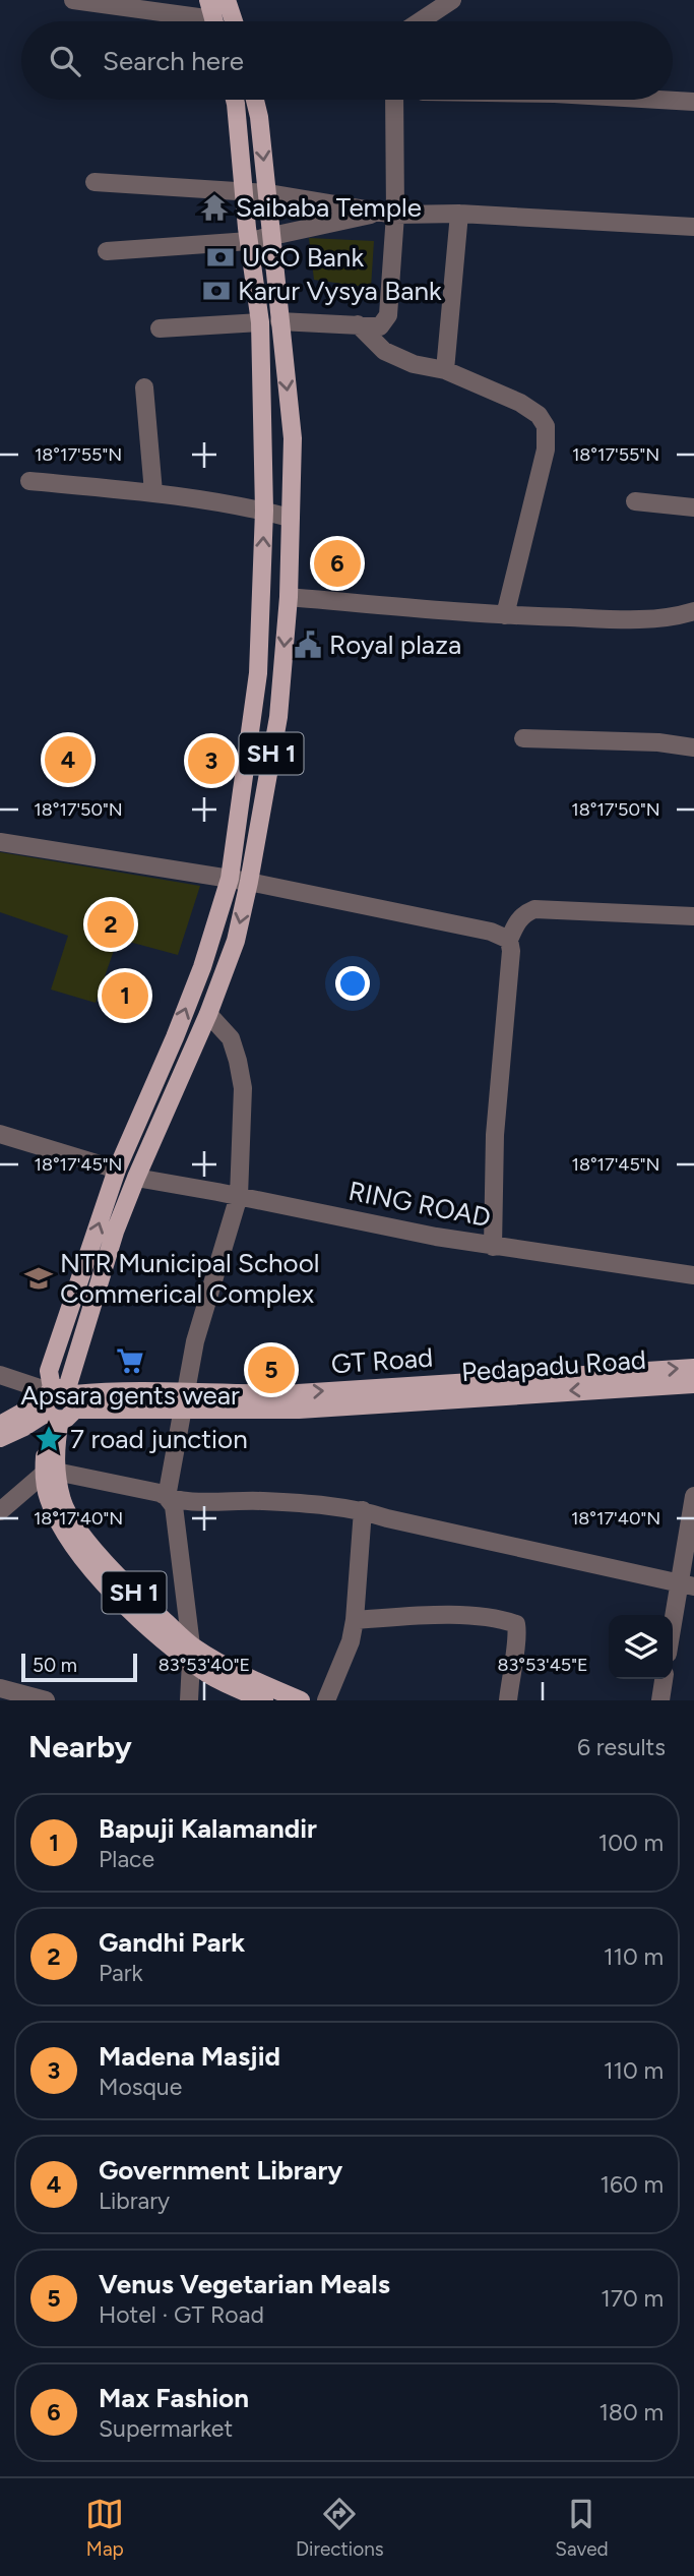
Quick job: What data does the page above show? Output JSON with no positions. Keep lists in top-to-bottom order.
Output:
{
  "streets": {
    "main road": ["SH 1", "GT Road", "Pedapadu Road"],
    "street": ["RING ROAD"]
  },
  "crossings": [
    ["SH 1", "RING ROAD"],
    ["SH 1", "GT Road"],
    ["SH 1", "Pedapadu Road"],
    ["GT Road", "Pedapadu Road"]
  ],
  "one_way": ["GT Road", "Pedapadu Road"],
  "places": {
    "temple": ["Saibaba Temple"],
    "bank": ["UCO Bank", "Karur Vysya Bank"],
    "public building": ["Royal plaza"],
    "school or university": ["NTR Municipal School Commerical Complex"],
    "supermarket": ["Apsara gents wear"],
    "place": ["7 road junction"]
  },
  "scale_bar": "50 m",
  "page": {
    "search": "Search here",
    "pins": [
      "6",
      "4",
      "3",
      "2",
      "1",
      "5"
    ],
    "scale": "50 m",
    "heading": ["Nearby", "6 results"],
    "list": [
      {
        "mark": "1",
        "name": "Bapuji Kalamandir",
        "note": "Place",
        "value": "100 m"
      },
      {
        "mark": "2",
        "name": "Gandhi Park",
        "note": "Park",
        "value": "110 m"
      },
      {
        "mark": "3",
        "name": "Madena Masjid",
        "note": "Mosque",
        "value": "110 m"
      },
      {
        "mark": "4",
        "name": "Government Library",
        "note": "Library",
        "value": "160 m"
      },
      {
        "mark": "5",
        "name": "Venus Vegetarian Meals",
        "note": "Hotel · GT Road",
        "value": "170 m"
      },
      {
        "mark": "6",
        "name": "Max Fashion",
        "note": "Supermarket",
        "value": "180 m"
      }
    ],
    "nav": ["Map", "Directions", "Saved"]
  },
  "coordinates": [
    "18°17'55\"N",
    "18°17'50\"N",
    "18°17'45\"N",
    "18°17'40\"N",
    "83°53'40\"E",
    "83°53'45\"E"
  ]
}
